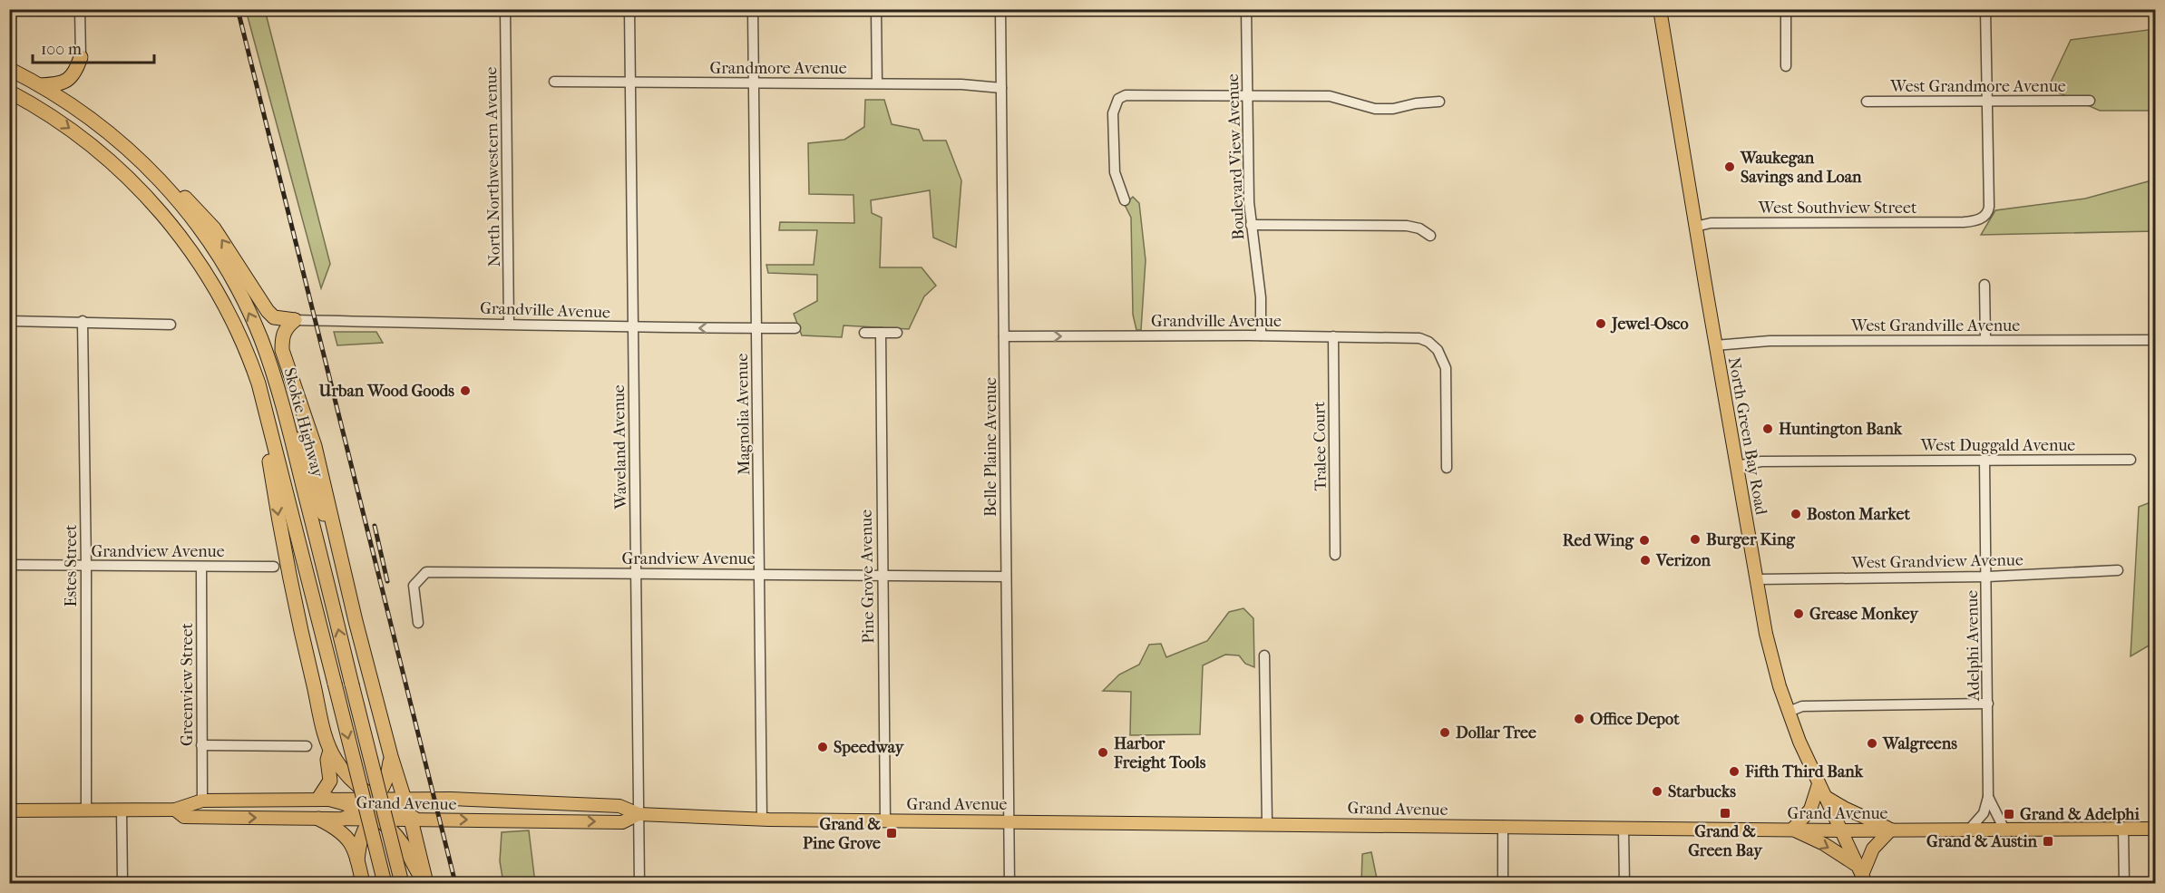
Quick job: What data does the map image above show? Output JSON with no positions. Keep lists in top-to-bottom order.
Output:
{
  "streets": {
    "highway": ["Skokie Highway"],
    "main road": ["North Green Bay Road", "Grand Avenue"],
    "street": [
      "Grandmore Avenue",
      "West Grandmore Avenue",
      "Boulevard View Avenue",
      "North Northwestern Avenue",
      "West Southview Street",
      "Grandville Avenue",
      "West Grandville Avenue",
      "Magnolia Avenue",
      "West Duggald Avenue",
      "Tralee Court",
      "Waveland Avenue",
      "Belle Plaine Avenue",
      "Grandview Avenue",
      "West Grandview Avenue",
      "Estes Street",
      "Pine Grove Avenue",
      "Adelphi Avenue",
      "Greenview Street"
    ]
  },
  "crossings": [
    ["Grandmore Avenue", "Magnolia Avenue"],
    ["Grandmore Avenue", "Waveland Avenue"],
    ["Grandmore Avenue", "Belle Plaine Avenue"],
    ["West Grandmore Avenue", "West Southview Street"],
    ["Boulevard View Avenue", "Grandville Avenue"],
    ["North Northwestern Avenue", "Grandville Avenue"],
    ["West Southview Street", "North Green Bay Road"],
    ["Grandville Avenue", "Magnolia Avenue"],
    ["Grandville Avenue", "Tralee Court"],
    ["Grandville Avenue", "Waveland Avenue"],
    ["Grandville Avenue", "Belle Plaine Avenue"],
    ["West Grandville Avenue", "North Green Bay Road"],
    ["Magnolia Avenue", "Grandview Avenue"],
    ["Magnolia Avenue", "Grand Avenue"],
    ["North Green Bay Road", "West Duggald Avenue"],
    ["North Green Bay Road", "West Grandview Avenue"],
    ["North Green Bay Road", "Grand Avenue"],
    ["West Duggald Avenue", "Adelphi Avenue"],
    ["Waveland Avenue", "Grandview Avenue"],
    ["Waveland Avenue", "Grand Avenue"],
    ["Belle Plaine Avenue", "Grandview Avenue"],
    ["Belle Plaine Avenue", "Grand Avenue"],
    ["Grandview Avenue", "Estes Street"],
    ["Grandview Avenue", "Pine Grove Avenue"],
    ["Grandview Avenue", "Greenview Street"],
    ["West Grandview Avenue", "Adelphi Avenue"],
    ["Estes Street", "Grand Avenue"],
    ["Pine Grove Avenue", "Grand Avenue"],
    ["Adelphi Avenue", "Grand Avenue"],
    ["Greenview Street", "Grand Avenue"]
  ],
  "places": {
    "other": [
      "Waukegan Savings and Loan",
      "Jewel-Osco",
      "Urban Wood Goods",
      "Huntington Bank",
      "Boston Market",
      "Burger King",
      "Red Wing",
      "Verizon",
      "Grease Monkey",
      "Office Depot",
      "Dollar Tree",
      "Walgreens",
      "Speedway",
      "Harbor Freight Tools",
      "Fifth Third Bank",
      "Starbucks"
    ],
    "transit": [
      "Grand & Green Bay",
      "Grand & Adelphi",
      "Grand & Pine Grove",
      "Grand & Austin"
    ]
  },
  "scale_bar": "100 m"
}
